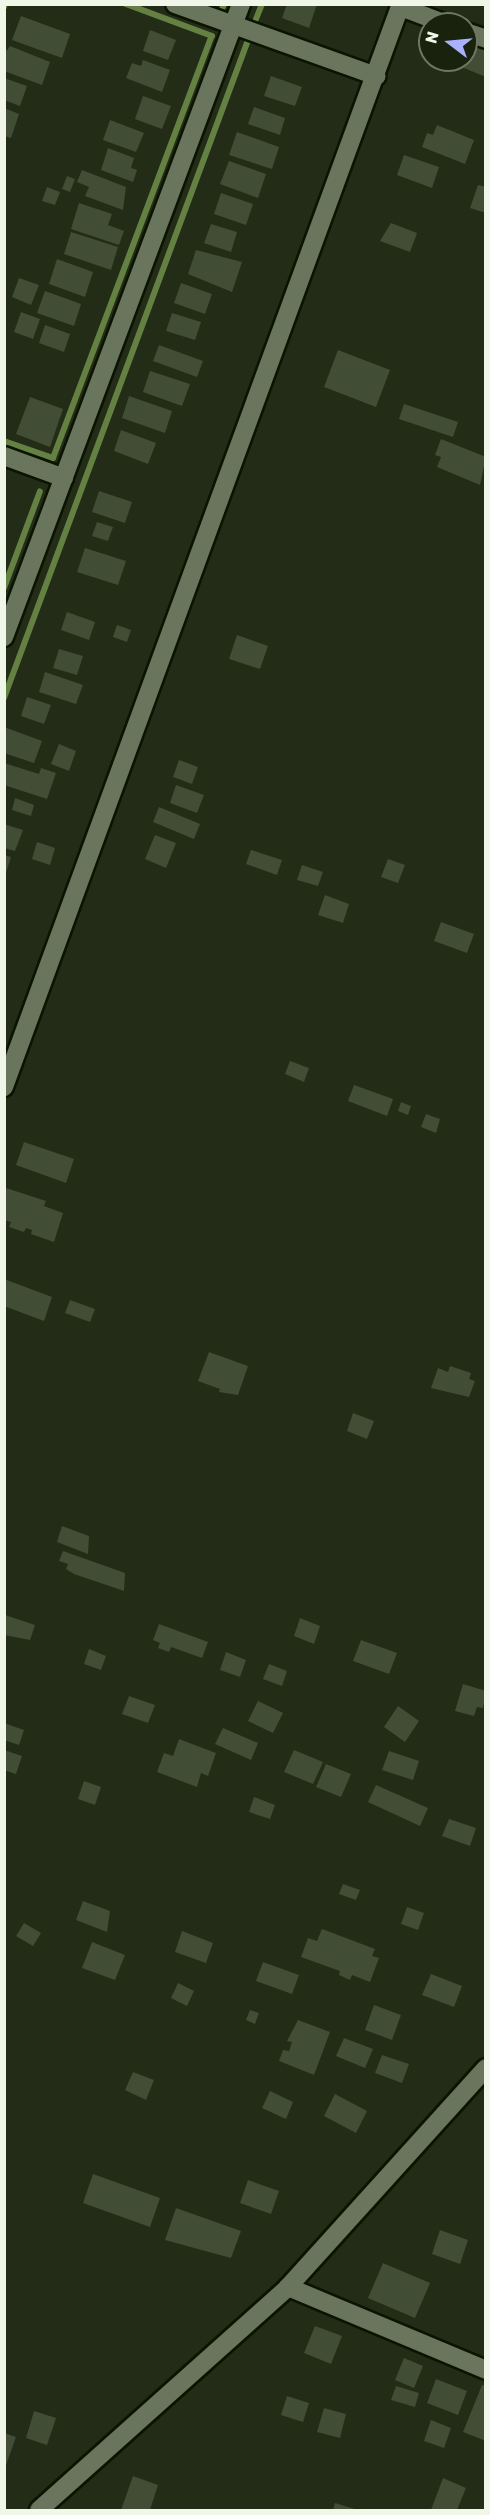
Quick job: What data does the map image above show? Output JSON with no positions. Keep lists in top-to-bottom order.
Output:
{
  "north": "left"
}
